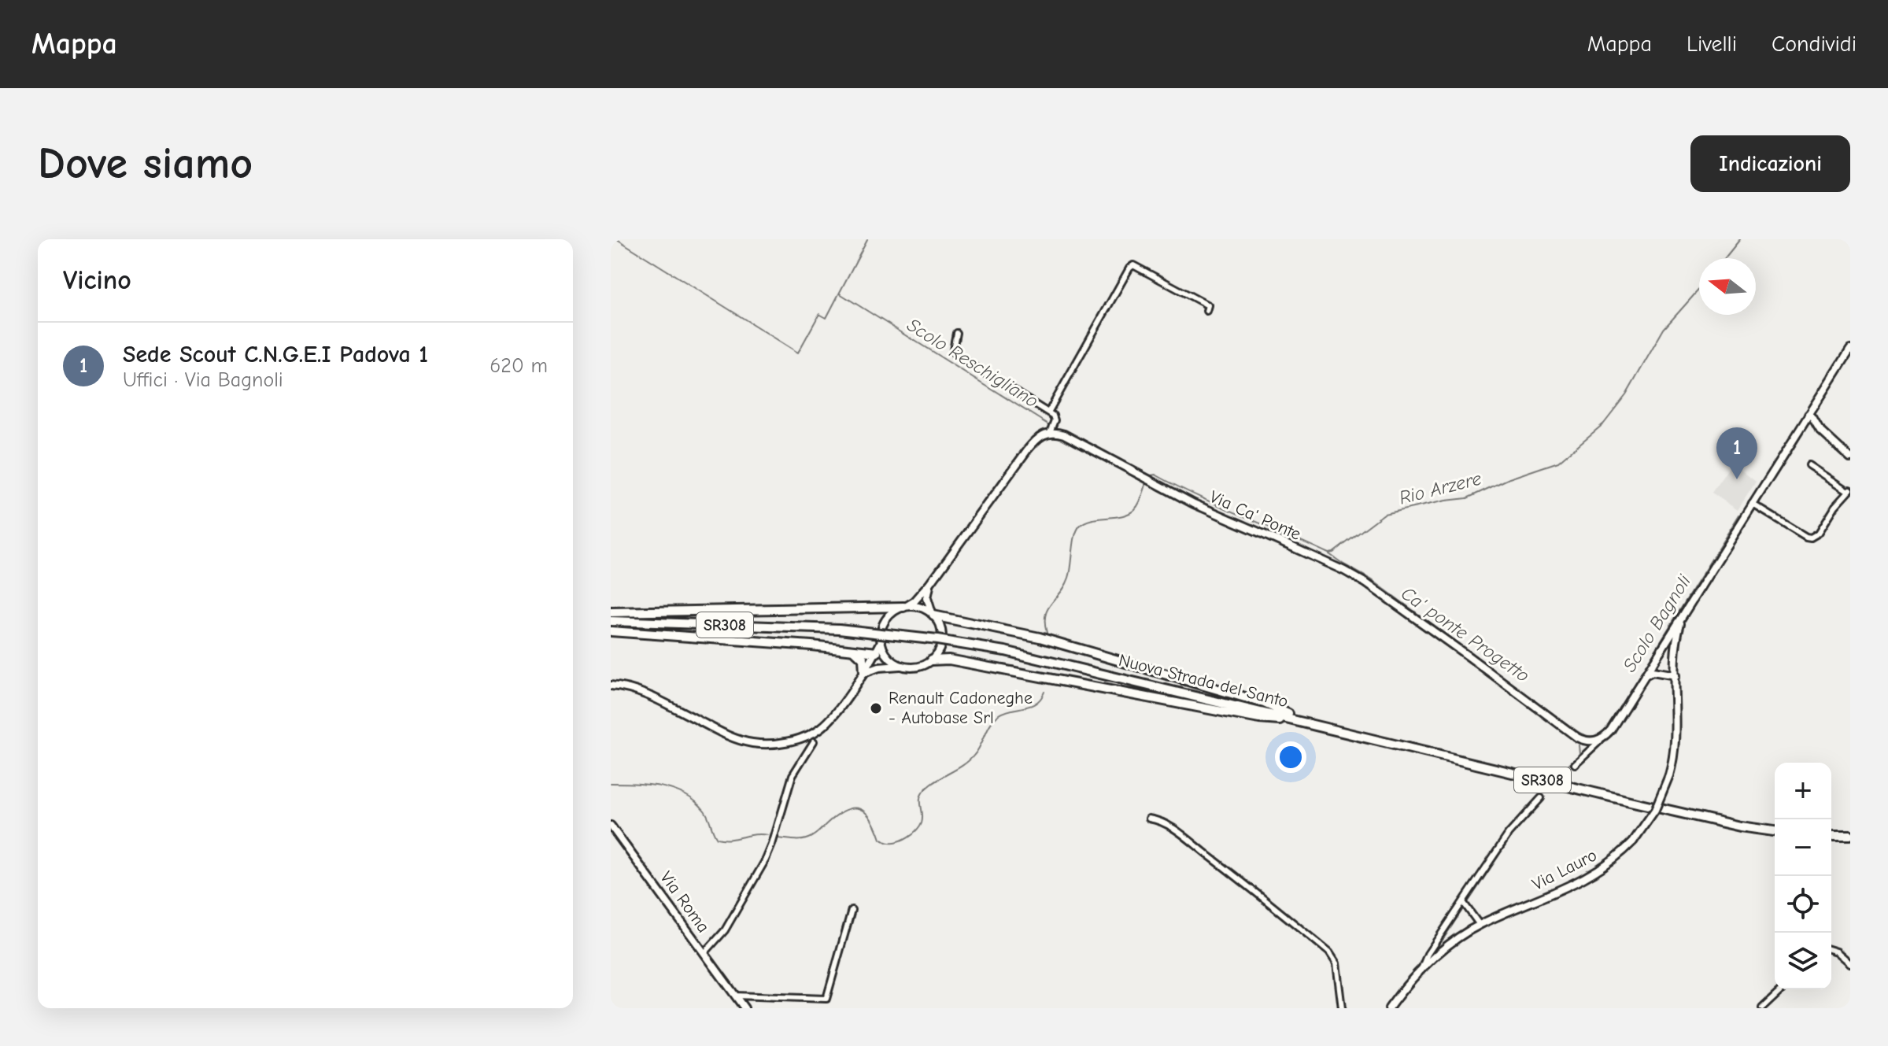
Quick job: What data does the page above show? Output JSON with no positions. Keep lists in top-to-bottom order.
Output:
{
  "streets": {
    "highway": ["SR308", "Nuova Strada del Santo"],
    "street": ["Via Ca' Ponte", "Via Lauro", "Via Roma"]
  },
  "water": [
    "Scolo Reschigliano",
    "Rio Arzere",
    "Scolo Bagnoli",
    "Ca' ponte Progetto"
  ],
  "places": ["Renault Cadoneghe - Autobase Srl"],
  "north": "left",
  "page": {
    "header": "Mappa",
    "nav": ["Mappa", "Livelli", "Condividi"],
    "buttons": "Indicazioni",
    "title": "Dove siamo",
    "heading": "Vicino",
    "list": [
      {
        "mark": "1",
        "name": "Sede Scout C.N.G.E.I Padova 1",
        "note": "Uffici · Via Bagnoli",
        "value": "620 m"
      }
    ],
    "pins": "1",
    "map_buttons": ["+", "−"]
  }
}
